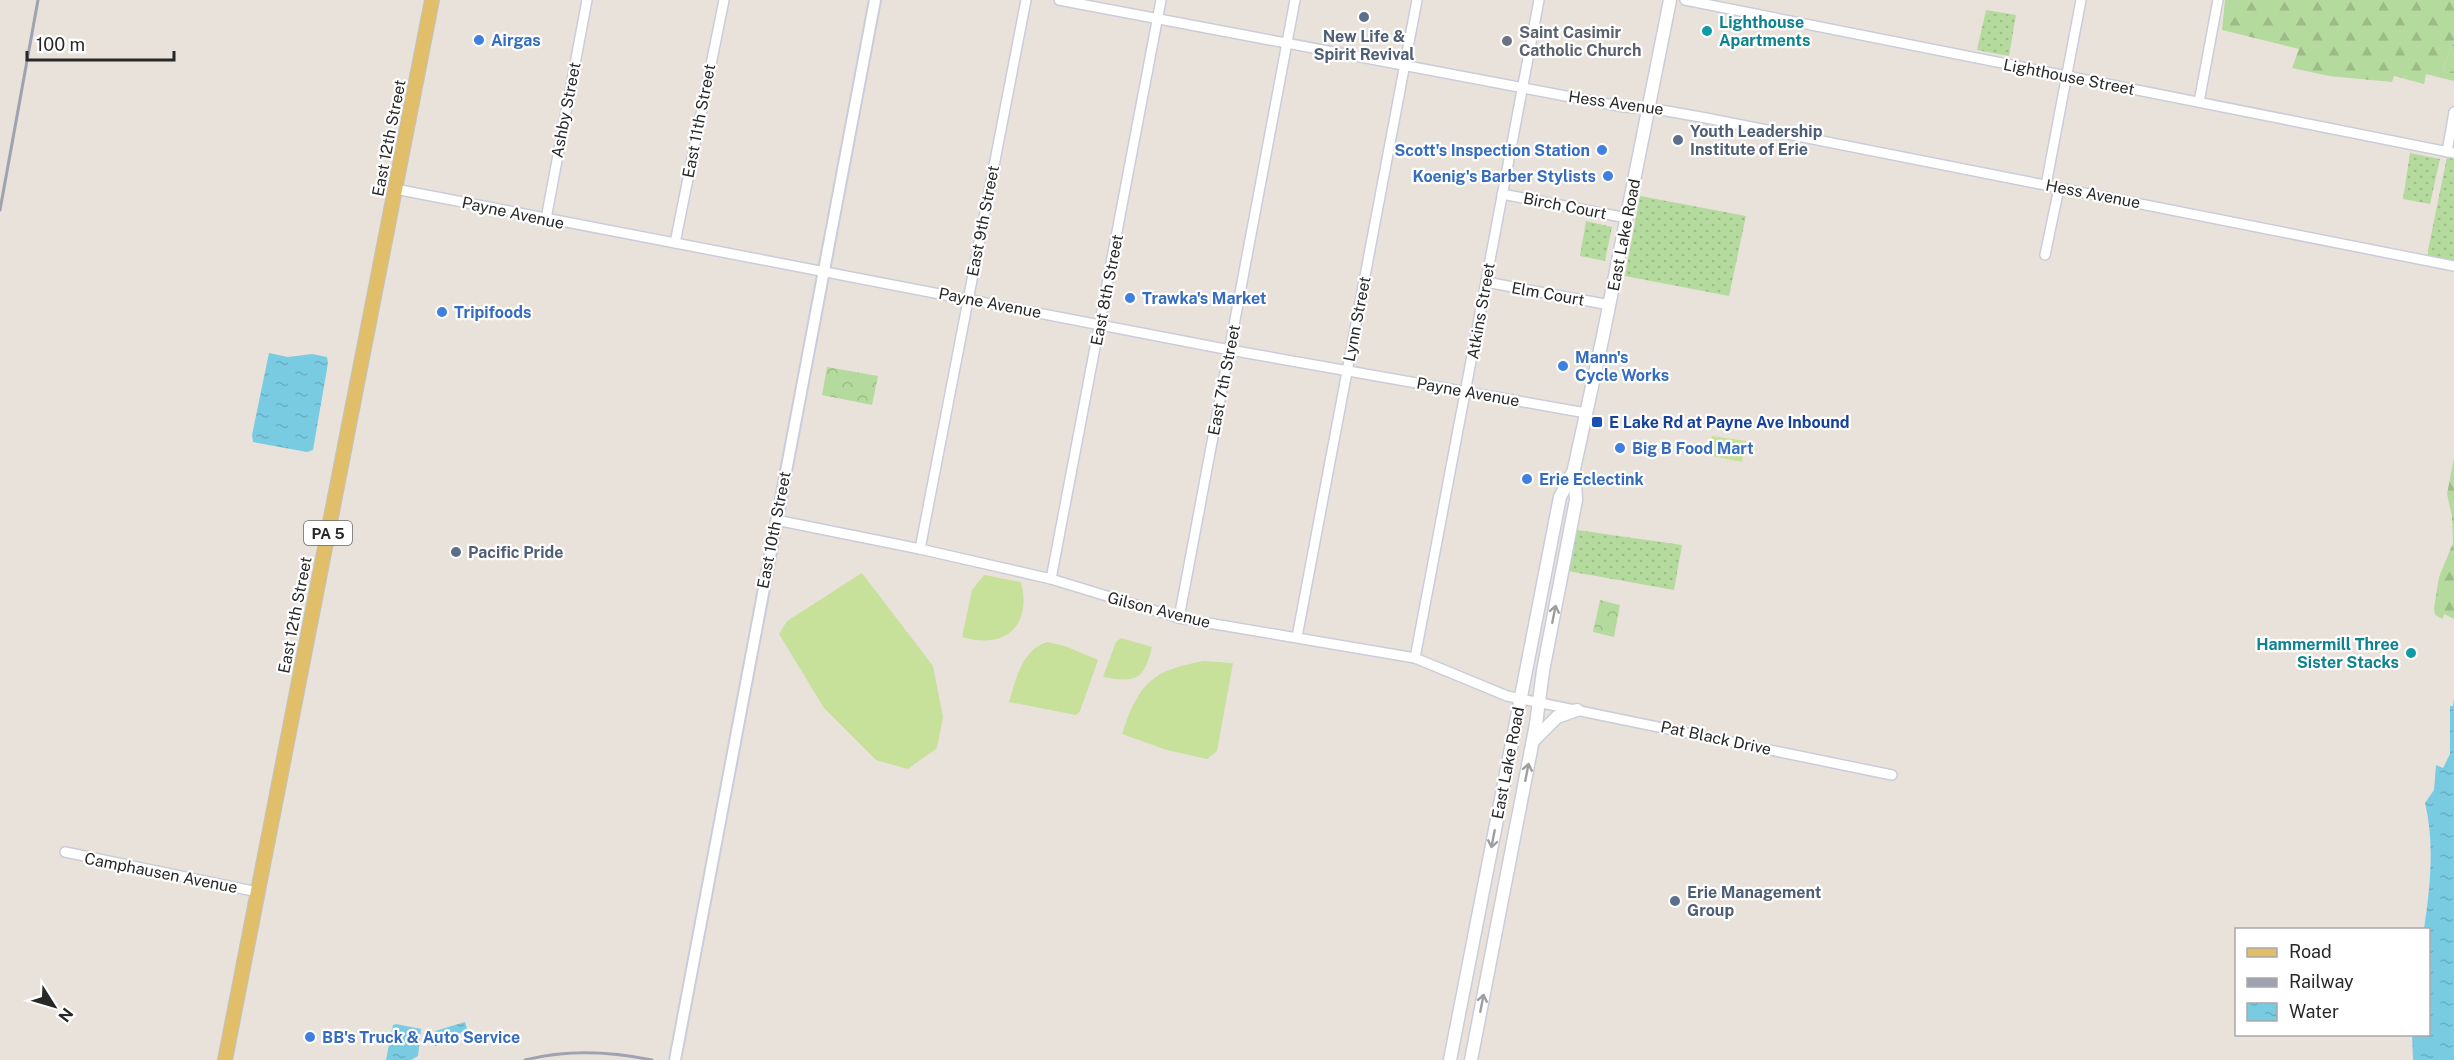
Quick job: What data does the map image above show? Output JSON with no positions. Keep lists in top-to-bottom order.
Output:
{
  "streets": {
    "main road": ["East 12th Street", "East Lake Road", "PA 5"],
    "street": [
      "Lighthouse Street",
      "Hess Avenue",
      "Ashby Street",
      "East 11th Street",
      "Birch Court",
      "Payne Avenue",
      "East 9th Street",
      "East 8th Street",
      "Elm Court",
      "Atkins Street",
      "Lynn Street",
      "East 7th Street",
      "East 10th Street",
      "Gilson Avenue",
      "Pat Black Drive",
      "Camphausen Avenue"
    ]
  },
  "crossings": [
    ["Hess Avenue", "East Lake Road"],
    ["Hess Avenue", "East 8th Street"],
    ["Hess Avenue", "Atkins Street"],
    ["Hess Avenue", "Lynn Street"],
    ["Hess Avenue", "East 7th Street"],
    ["Ashby Street", "Payne Avenue"],
    ["East 11th Street", "Payne Avenue"],
    ["East 12th Street", "Payne Avenue"],
    ["East 12th Street", "Camphausen Avenue"],
    ["Birch Court", "East Lake Road"],
    ["Birch Court", "Atkins Street"],
    ["Payne Avenue", "East 9th Street"],
    ["Payne Avenue", "East Lake Road"],
    ["Payne Avenue", "East 8th Street"],
    ["Payne Avenue", "Atkins Street"],
    ["Payne Avenue", "Lynn Street"],
    ["Payne Avenue", "East 7th Street"],
    ["Payne Avenue", "East 10th Street"],
    ["East 9th Street", "Gilson Avenue"],
    ["East Lake Road", "Elm Court"],
    ["East Lake Road", "Gilson Avenue"],
    ["East Lake Road", "Pat Black Drive"],
    ["East 8th Street", "Gilson Avenue"],
    ["Elm Court", "Atkins Street"],
    ["Atkins Street", "Gilson Avenue"],
    ["Lynn Street", "Gilson Avenue"],
    ["East 7th Street", "Gilson Avenue"],
    ["East 10th Street", "Gilson Avenue"],
    ["Gilson Avenue", "Pat Black Drive"]
  ],
  "places": {
    "other": [
      "New Life & Spirit Revival",
      "Lighthouse Apartments",
      "Airgas",
      "Saint Casimir Catholic Church",
      "Youth Leadership Institute of Erie",
      "Scott's Inspection Station",
      "Koenig's Barber Stylists",
      "Trawka's Market",
      "Tripifoods",
      "Mann's Cycle Works",
      "Big B Food Mart",
      "Erie Eclectink",
      "Pacific Pride",
      "Hammermill Three Sister Stacks",
      "Erie Management Group",
      "BB's Truck & Auto Service"
    ],
    "transit": ["E Lake Rd at Payne Ave Inbound"]
  },
  "legend": ["Road", "Railway", "Water"],
  "scale_bar": "100 m",
  "north": "bottom right"
}
